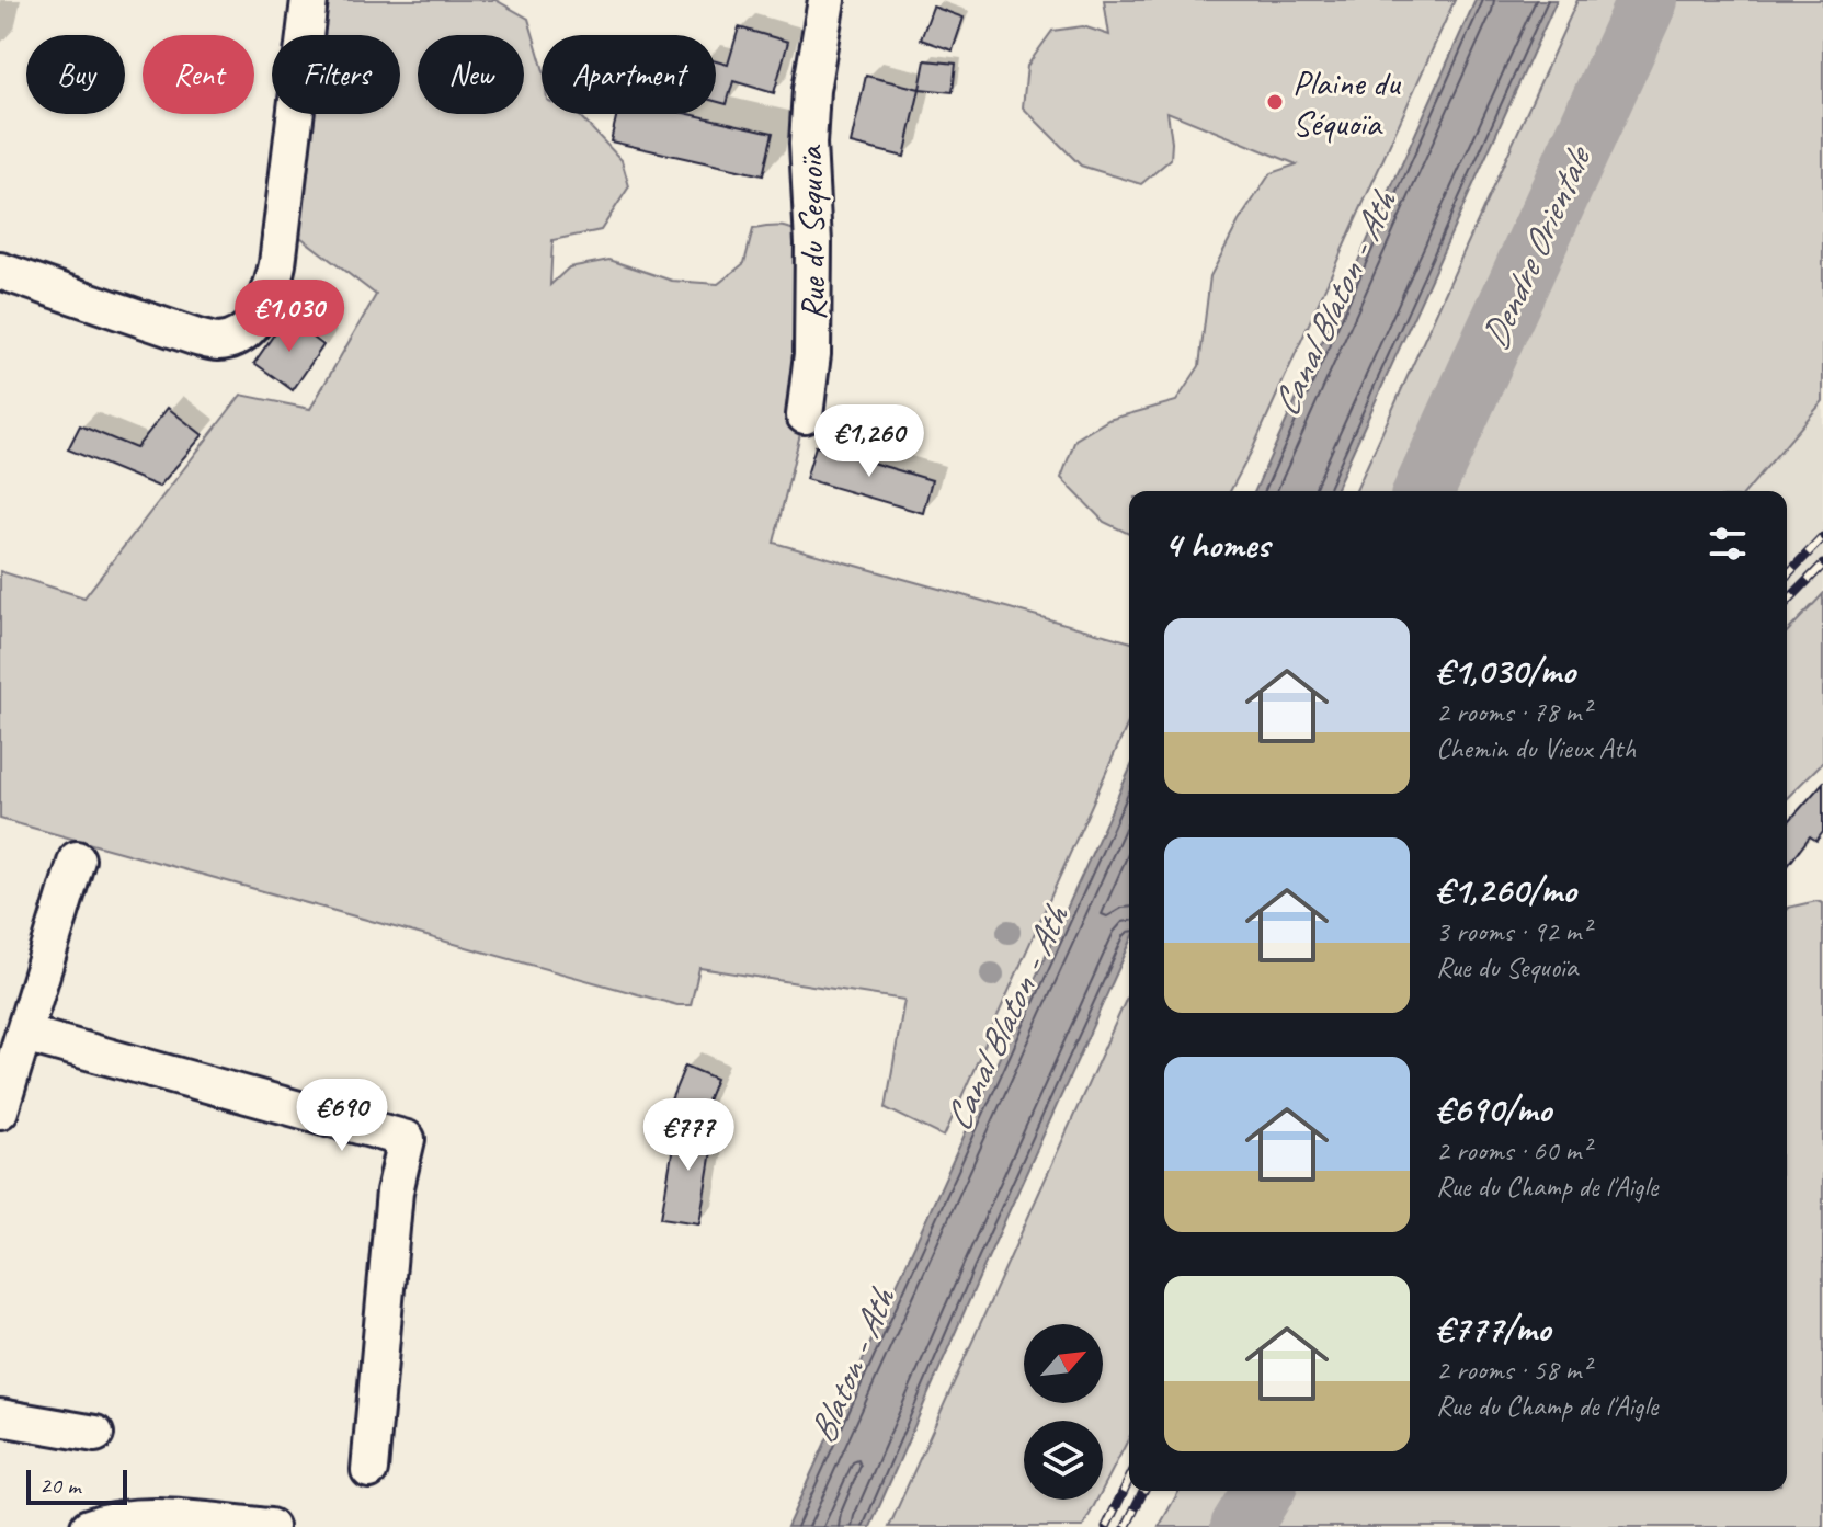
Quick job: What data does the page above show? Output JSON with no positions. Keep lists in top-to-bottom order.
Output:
{
  "streets": {
    "street": ["Rue du Sequoïa"]
  },
  "water": ["Dendre Orientale", "Canal Blaton - Ath", "Blaton - Ath"],
  "places": ["Plaine du Séquoïa"],
  "scale_bar": "20 m",
  "north": "top right",
  "page": {
    "chip": [
      "Buy",
      "Rent",
      "Filters",
      "New",
      "Apartment"
    ],
    "price": [
      "€1,030",
      "€1,260",
      "€690",
      "€777"
    ],
    "heading": "4 homes",
    "list": [
      {
        "name": "€1,030/mo",
        "note": "2 rooms · 78 m² · Chemin du Vieux Ath"
      },
      {
        "name": "€1,260/mo",
        "note": "3 rooms · 92 m² · Rue du Sequoïa"
      },
      {
        "name": "€690/mo",
        "note": "2 rooms · 60 m² · Rue du Champ de l'Aigle"
      },
      {
        "name": "€777/mo",
        "note": "2 rooms · 58 m² · Rue du Champ de l'Aigle"
      }
    ],
    "scale": "20 m"
  }
}
